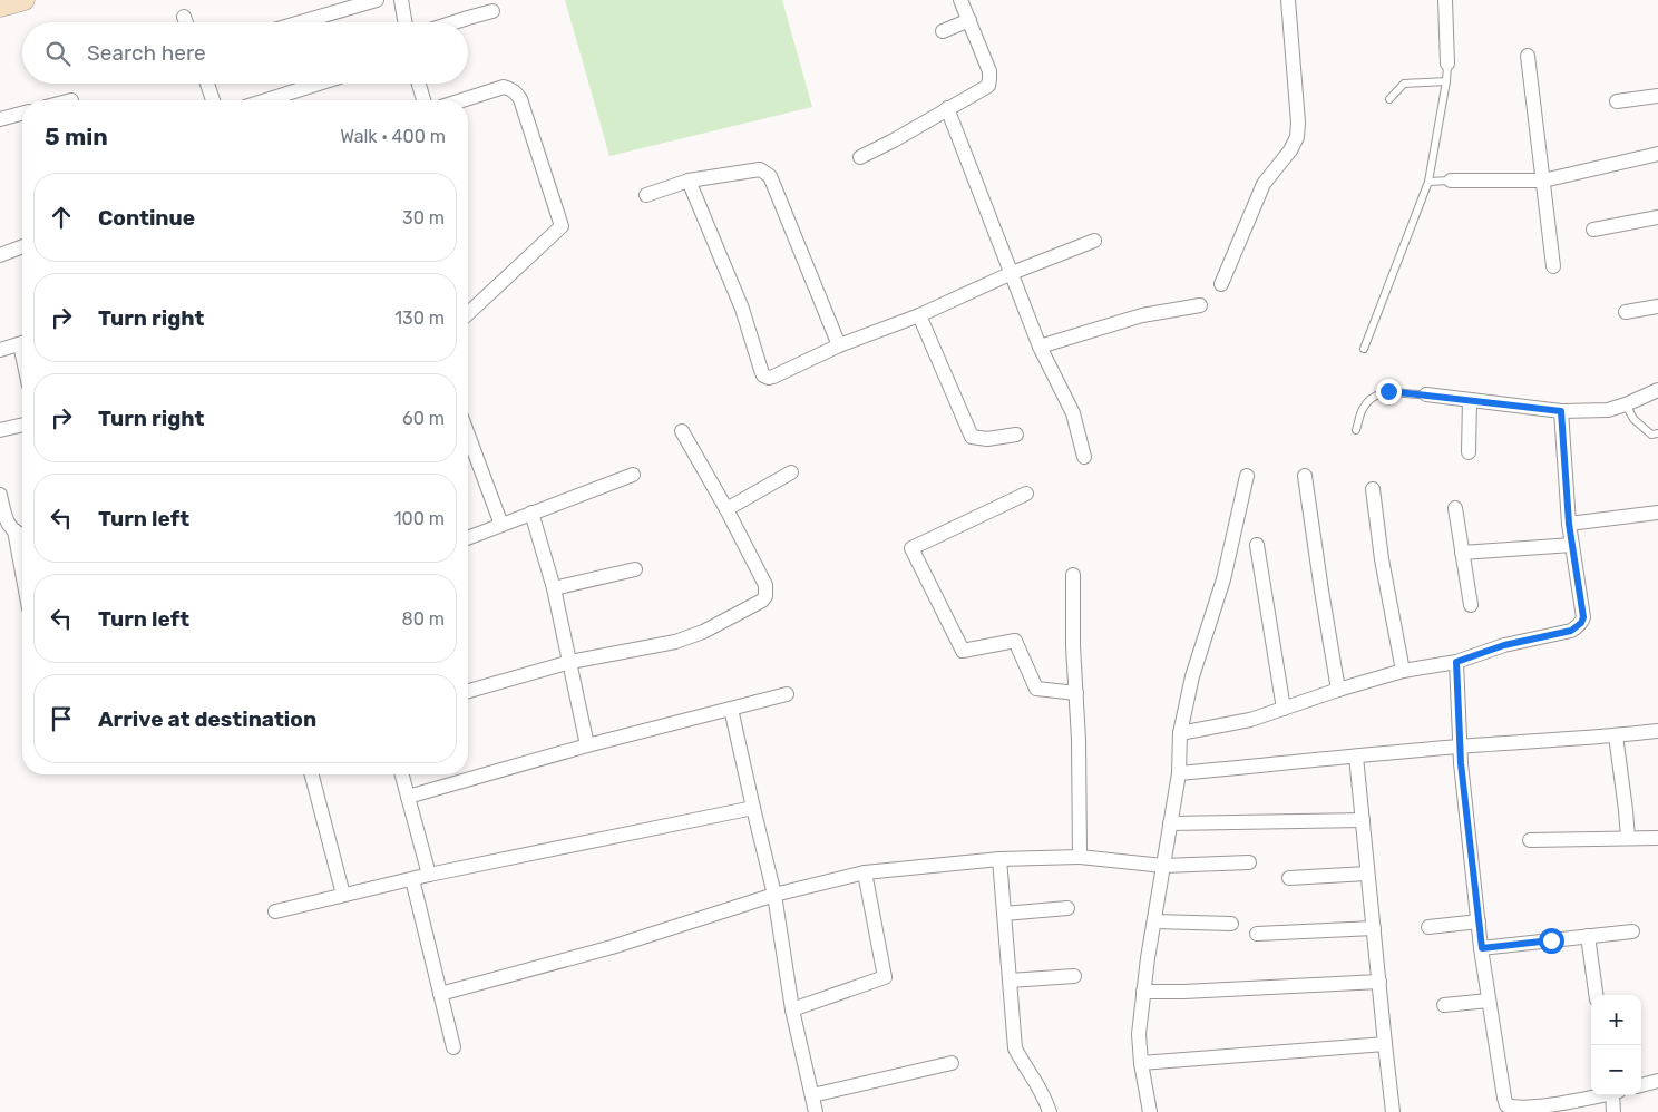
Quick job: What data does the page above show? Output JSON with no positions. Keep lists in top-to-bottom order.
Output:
{
  "page": {
    "search": "Search here",
    "heading": ["5 min", "Walk · 400 m"],
    "list": [
      ["Continue", "30 m"],
      ["Turn right", "130 m"],
      ["Turn right", "60 m"],
      ["Turn left", "100 m"],
      ["Turn left", "80 m"],
      "Arrive at destination"
    ],
    "map_buttons": ["+", "−"]
  }
}
